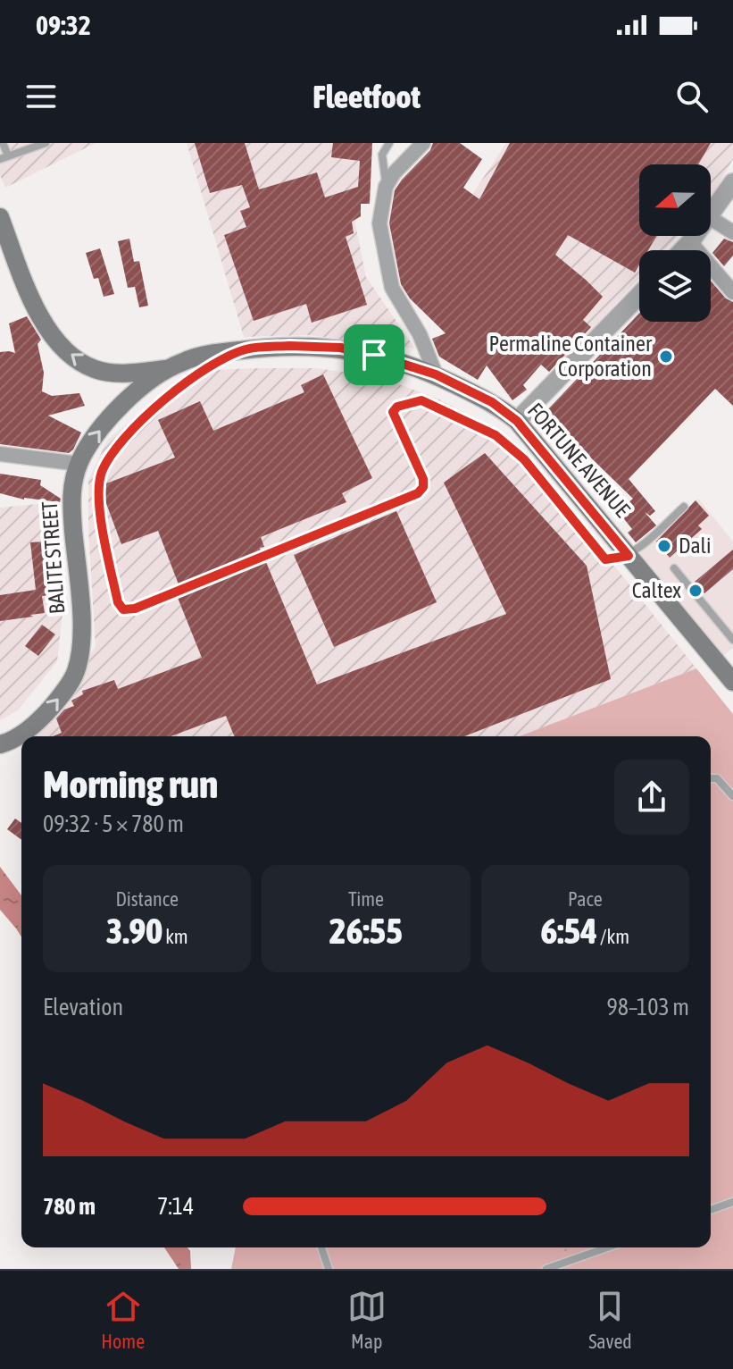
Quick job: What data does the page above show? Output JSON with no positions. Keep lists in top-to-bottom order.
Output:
{
  "streets": {
    "main road": ["FORTUNE AVENUE", "BALITE STREET"]
  },
  "crossings": [
    ["FORTUNE AVENUE", "BALITE STREET"]
  ],
  "one_way": ["BALITE STREET"],
  "places": ["Permaline Container Corporation", "Dali", "Caltex"],
  "north": "left",
  "page": {
    "status": "09:32",
    "header": "Fleetfoot",
    "heading": ["Morning run", "09:32 · 5 × 780 m"],
    "stats": [
      ["Distance", "3.90 km"],
      ["Time", "26:55"],
      ["Pace", "6:54 /km"]
    ],
    "chart": ["Elevation", "98–103 m"],
    "list": [
      {
        "name": "780 m",
        "note": "7:14"
      }
    ],
    "tabs": ["Home", "Map", "Saved"]
  }
}
